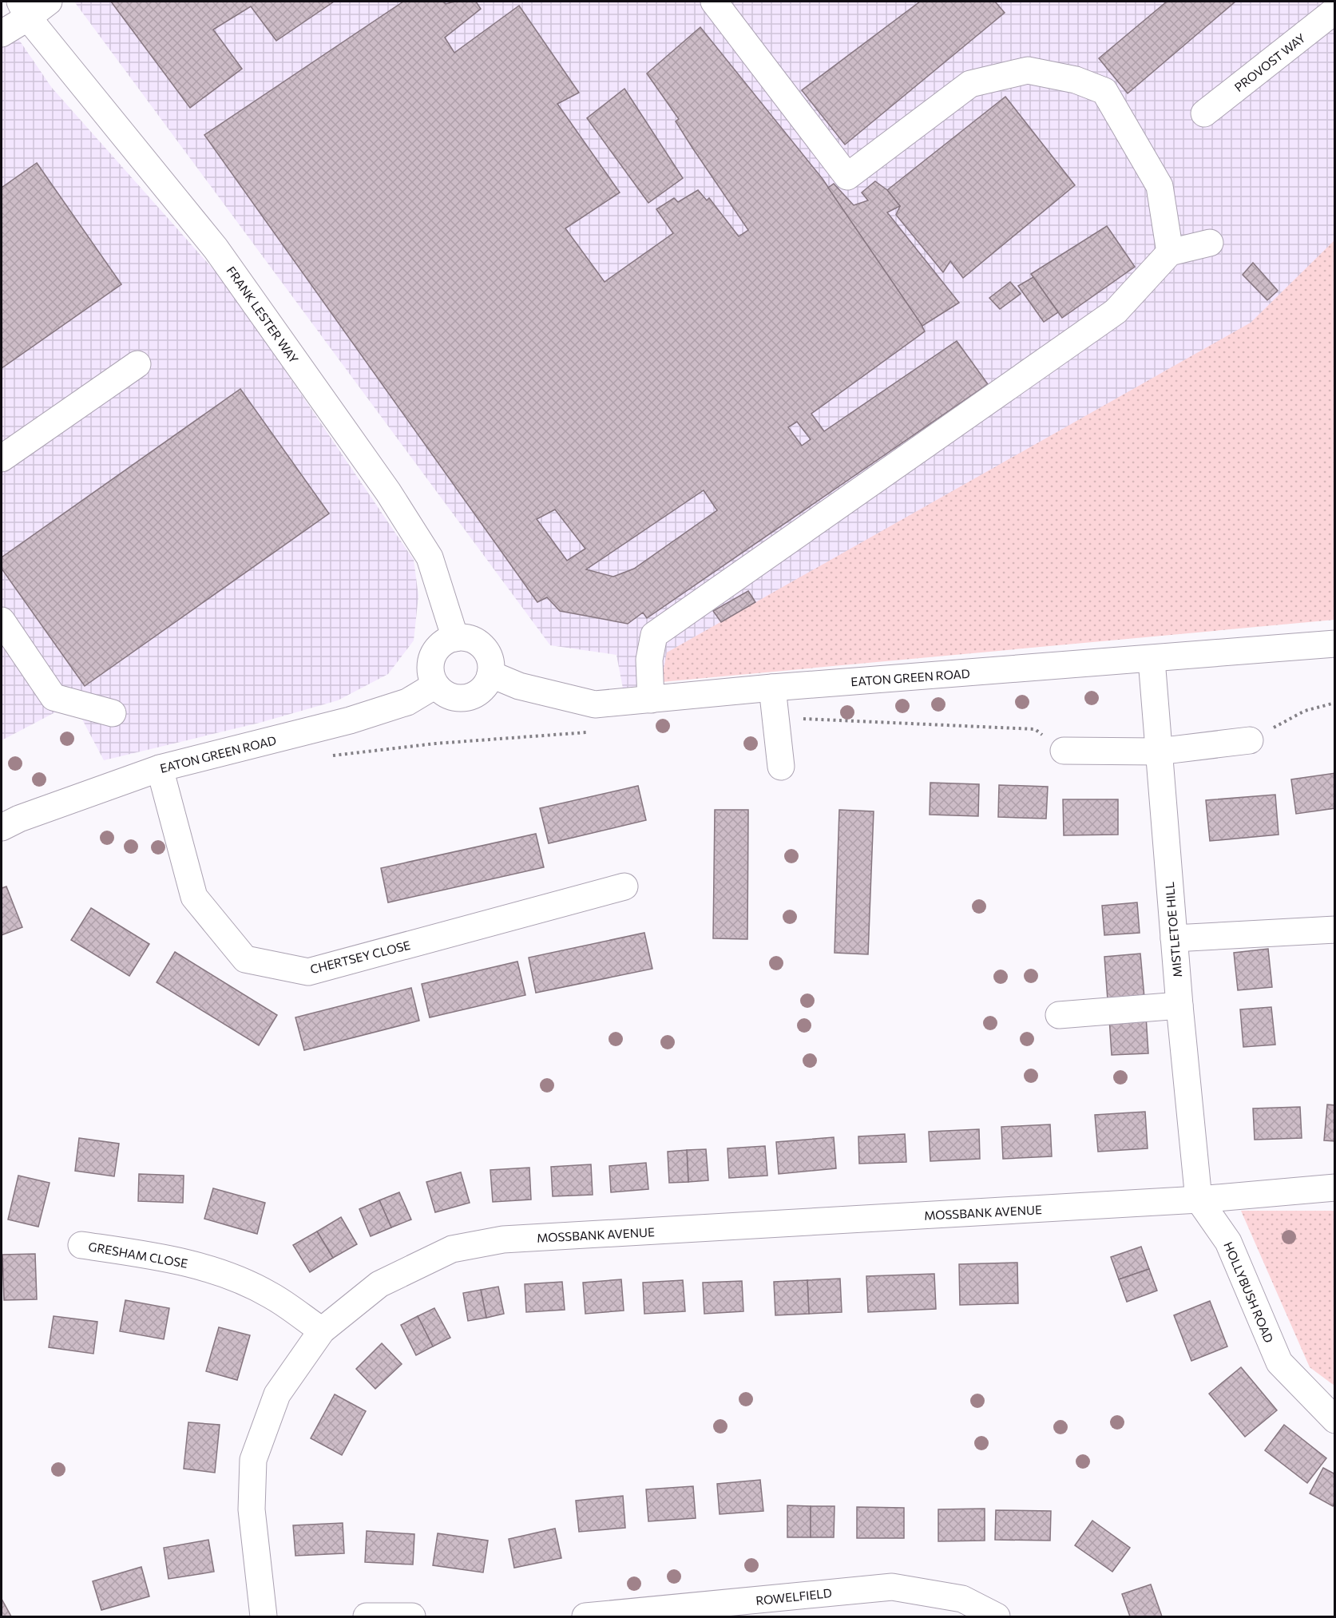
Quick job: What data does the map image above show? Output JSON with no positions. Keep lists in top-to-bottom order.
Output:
{
  "streets": {
    "street": [
      "PROVOST WAY",
      "FRANK LESTER WAY",
      "EATON GREEN ROAD",
      "MISTLETOE HILL",
      "CHERTSEY CLOSE",
      "MOSSBANK AVENUE",
      "GRESHAM CLOSE",
      "HOLLYBUSH ROAD",
      "ROWELFIELD"
    ]
  },
  "crossings": [
    ["FRANK LESTER WAY", "EATON GREEN ROAD"],
    ["EATON GREEN ROAD", "MISTLETOE HILL"],
    ["EATON GREEN ROAD", "CHERTSEY CLOSE"],
    ["MISTLETOE HILL", "MOSSBANK AVENUE"],
    ["MISTLETOE HILL", "HOLLYBUSH ROAD"],
    ["MOSSBANK AVENUE", "GRESHAM CLOSE"],
    ["MOSSBANK AVENUE", "HOLLYBUSH ROAD"]
  ]
}
